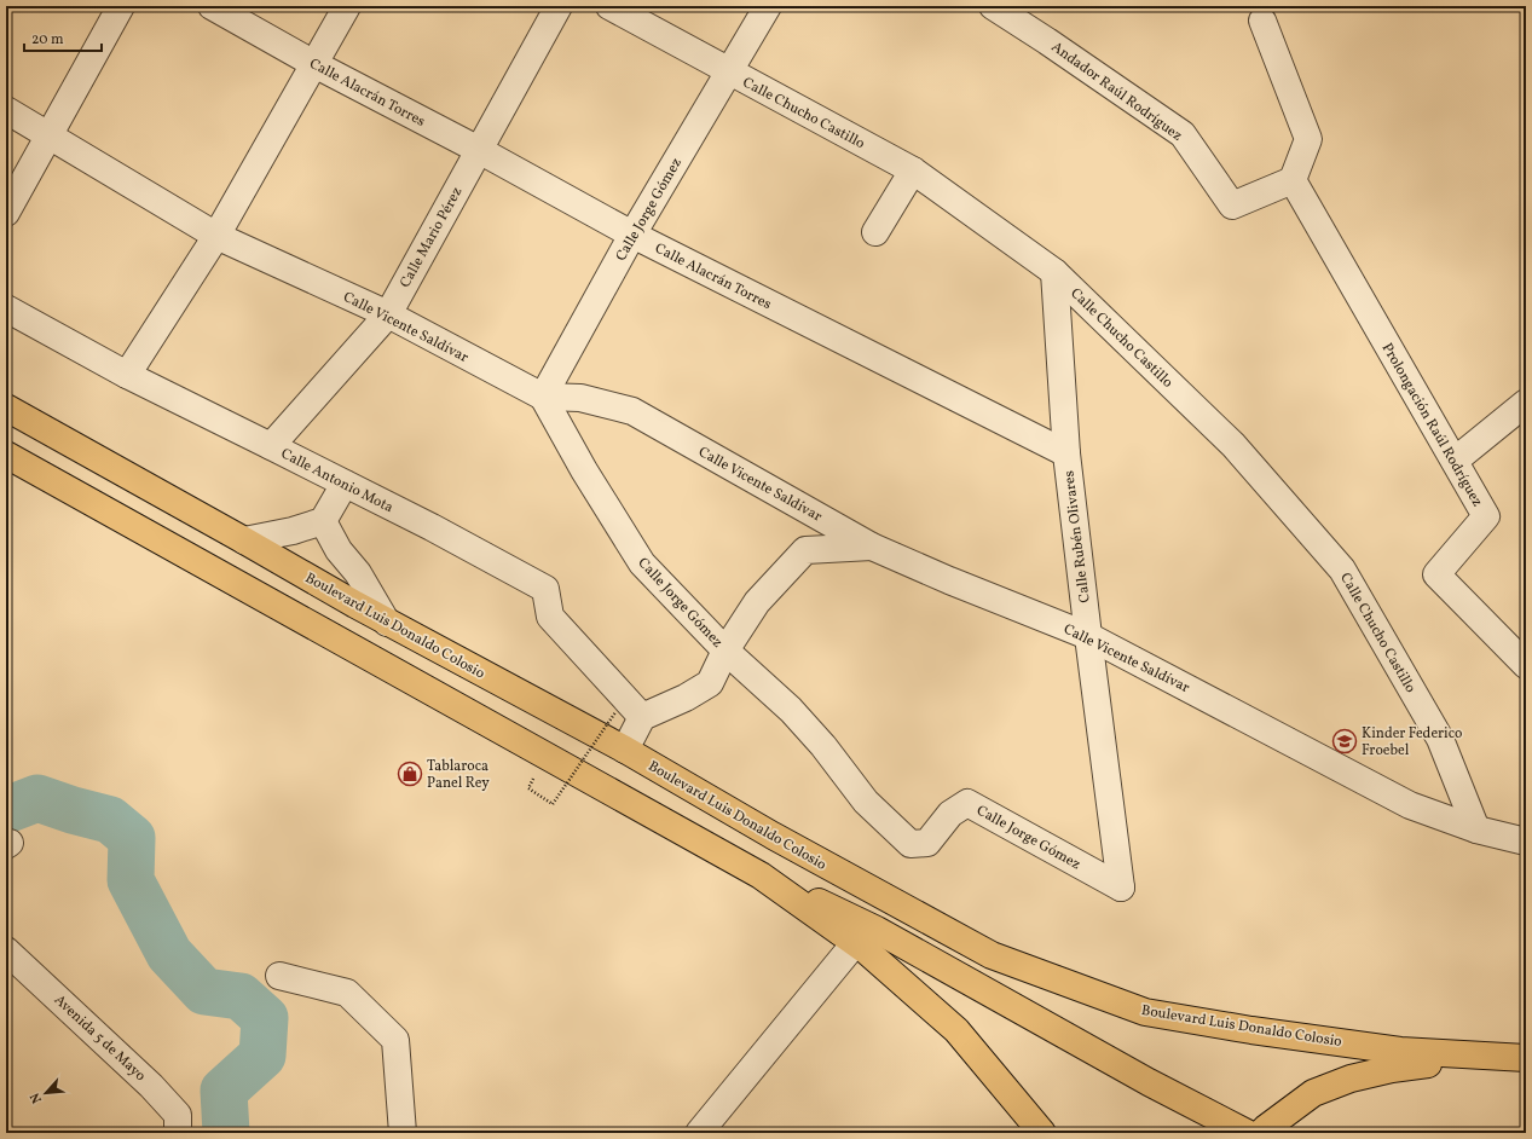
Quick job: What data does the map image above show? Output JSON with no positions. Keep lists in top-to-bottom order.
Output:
{
  "streets": {
    "highway": ["Boulevard Luis Donaldo Colosio"],
    "street": [
      "Andador Raúl Rodríguez",
      "Calle Alacrán Torres",
      "Calle Chucho Castillo",
      "Calle Jorge Gómez",
      "Calle Mario Pérez",
      "Calle Vicente Saldívar",
      "Prolongación Raúl Rodríguez",
      "Calle Antonio Mota",
      "Calle Rubén Olivares",
      "Avenida 5 de Mayo"
    ]
  },
  "crossings": [
    ["Andador Raúl Rodríguez", "Prolongación Raúl Rodríguez"],
    ["Calle Alacrán Torres", "Calle Jorge Gómez"],
    ["Calle Alacrán Torres", "Calle Mario Pérez"],
    ["Calle Alacrán Torres", "Calle Rubén Olivares"],
    ["Calle Chucho Castillo", "Calle Jorge Gómez"],
    ["Calle Chucho Castillo", "Calle Vicente Saldívar"],
    ["Calle Chucho Castillo", "Calle Rubén Olivares"],
    ["Calle Jorge Gómez", "Calle Vicente Saldívar"],
    ["Calle Jorge Gómez", "Calle Rubén Olivares"],
    ["Calle Mario Pérez", "Calle Vicente Saldívar"],
    ["Calle Mario Pérez", "Calle Antonio Mota"],
    ["Calle Vicente Saldívar", "Calle Rubén Olivares"]
  ],
  "places": {
    "school or university": ["Kinder Federico Froebel"],
    "shop": ["Tablaroca Panel Rey"]
  },
  "scale_bar": "20 m",
  "north": "bottom left"
}
